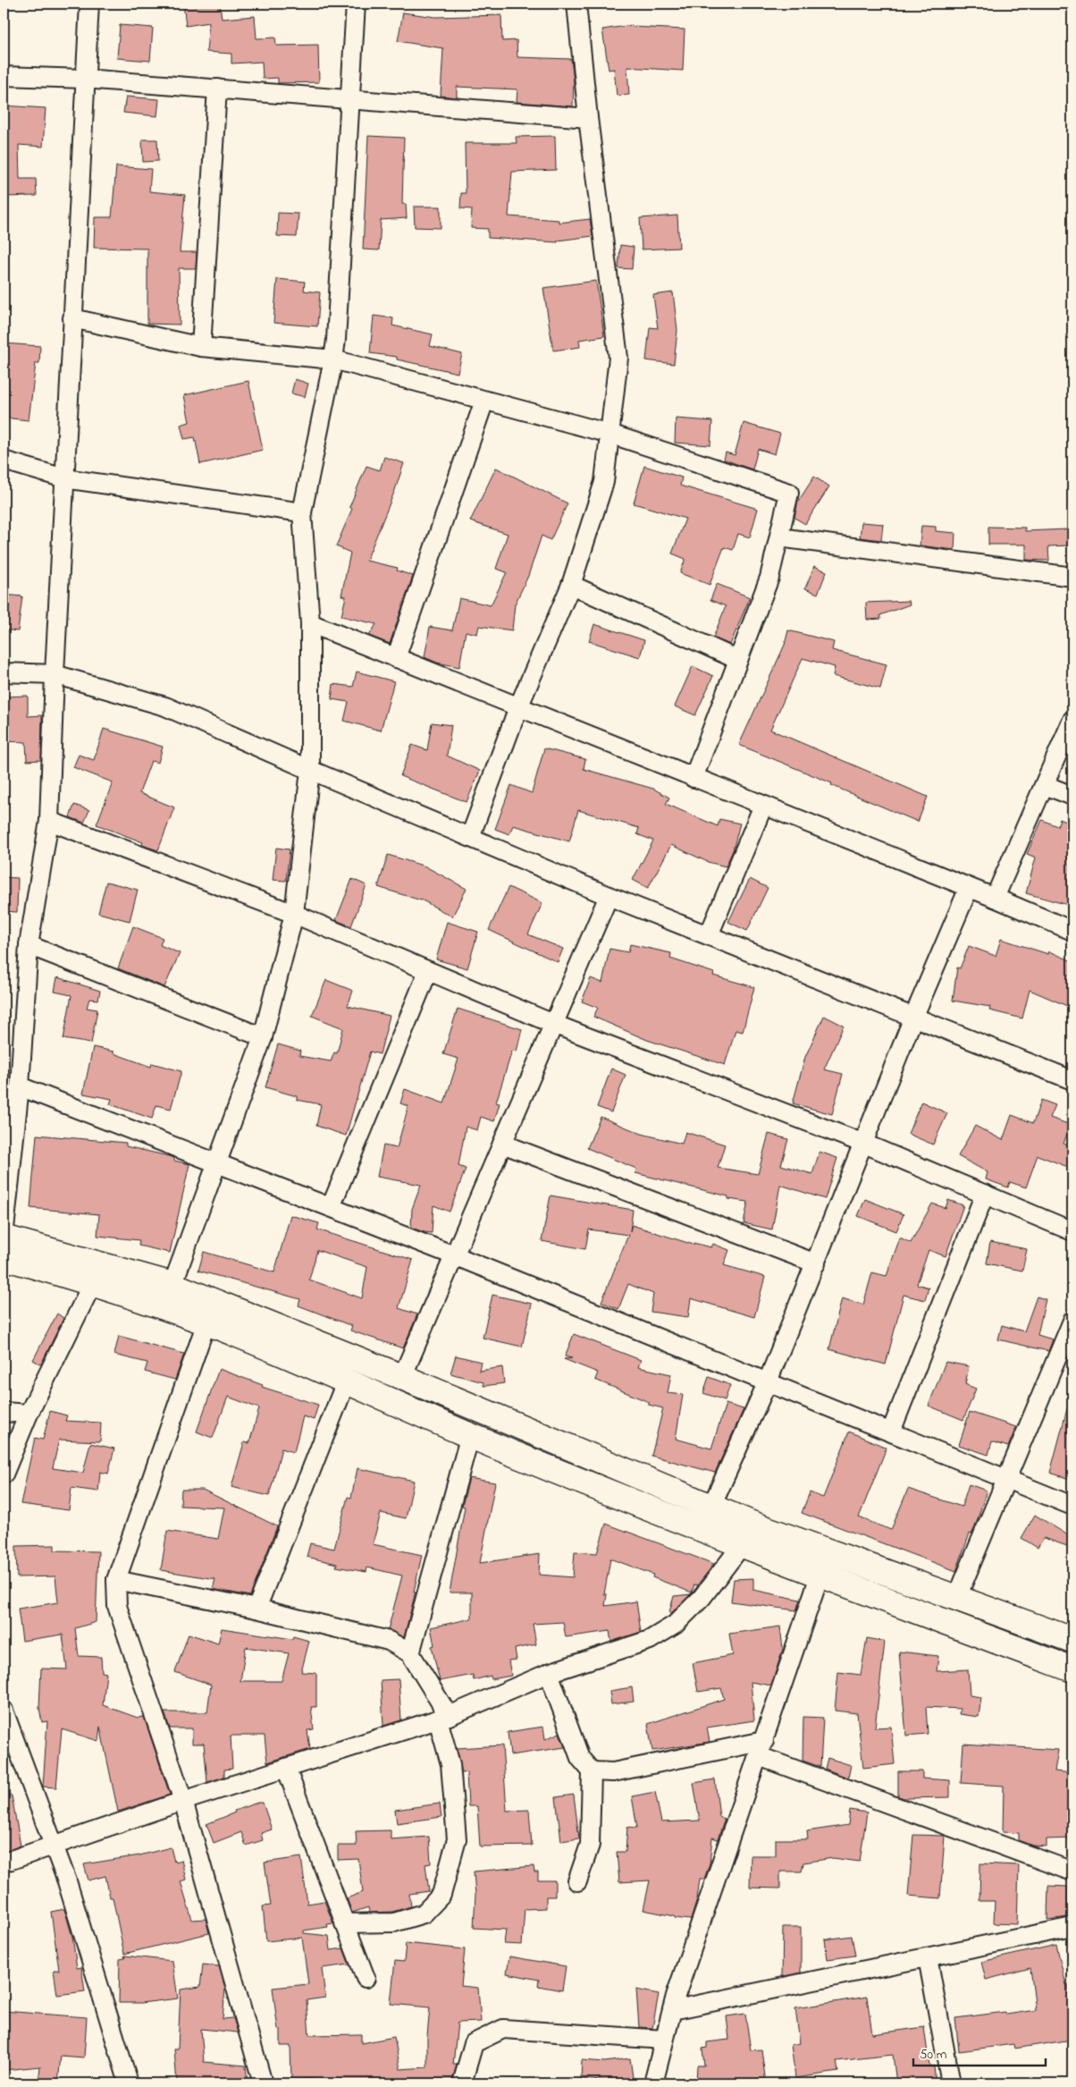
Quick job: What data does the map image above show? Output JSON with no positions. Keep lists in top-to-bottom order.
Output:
{
  "scale_bar": "50 m"
}
